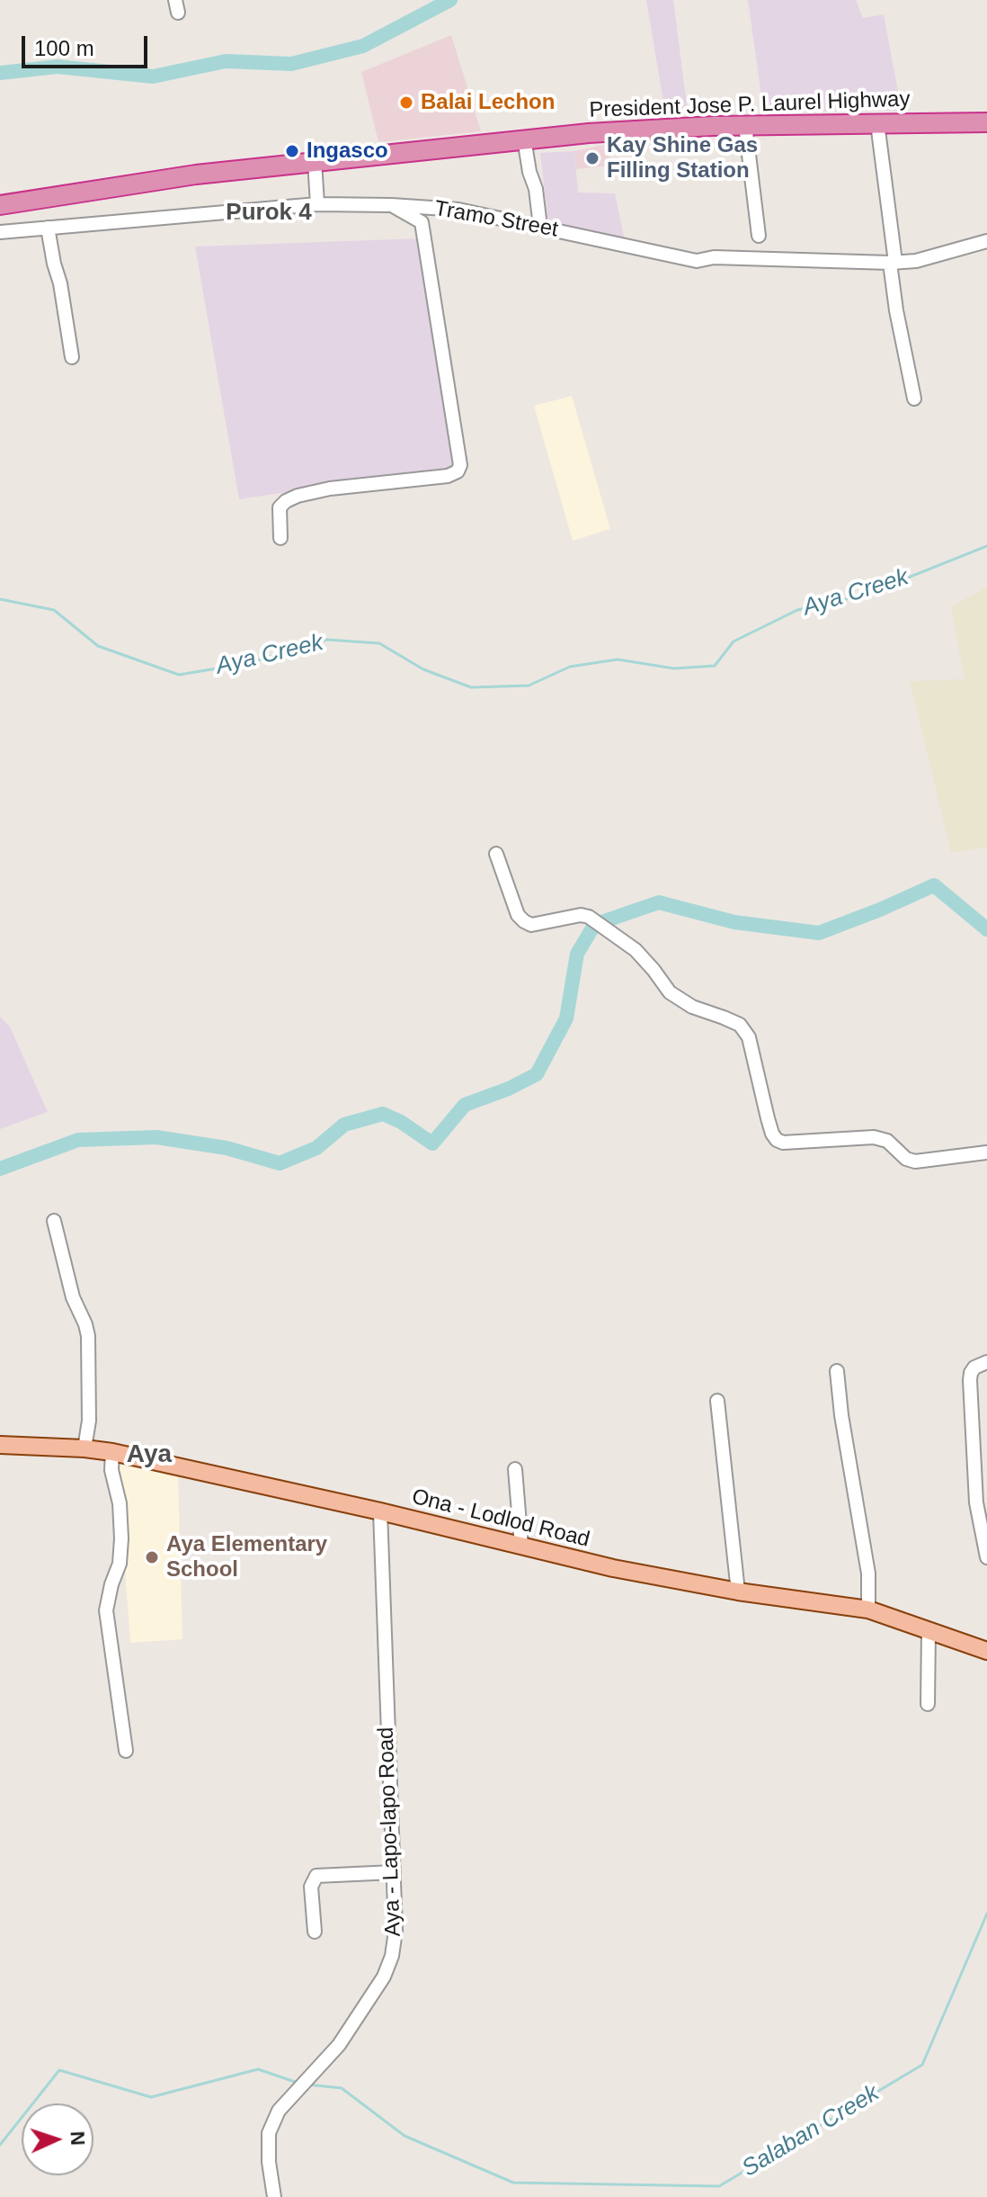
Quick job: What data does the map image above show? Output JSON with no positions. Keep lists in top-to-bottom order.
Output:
{
  "streets": {
    "highway": ["President Jose P. Laurel Highway"],
    "main road": ["Ona - Lodlod Road"],
    "street": ["Tramo Street", "Aya - Lapo-lapo Road"]
  },
  "crossings": [
    ["Ona - Lodlod Road", "Aya - Lapo-lapo Road"]
  ],
  "districts": ["Purok 4", "Aya"],
  "water": ["Aya Creek", "Salaban Creek"],
  "places": [
    "Balai Lechon",
    "Ingasco",
    "Kay Shine Gas Filling Station",
    "Aya Elementary School"
  ],
  "scale_bar": "100 m",
  "north": "right"
}
